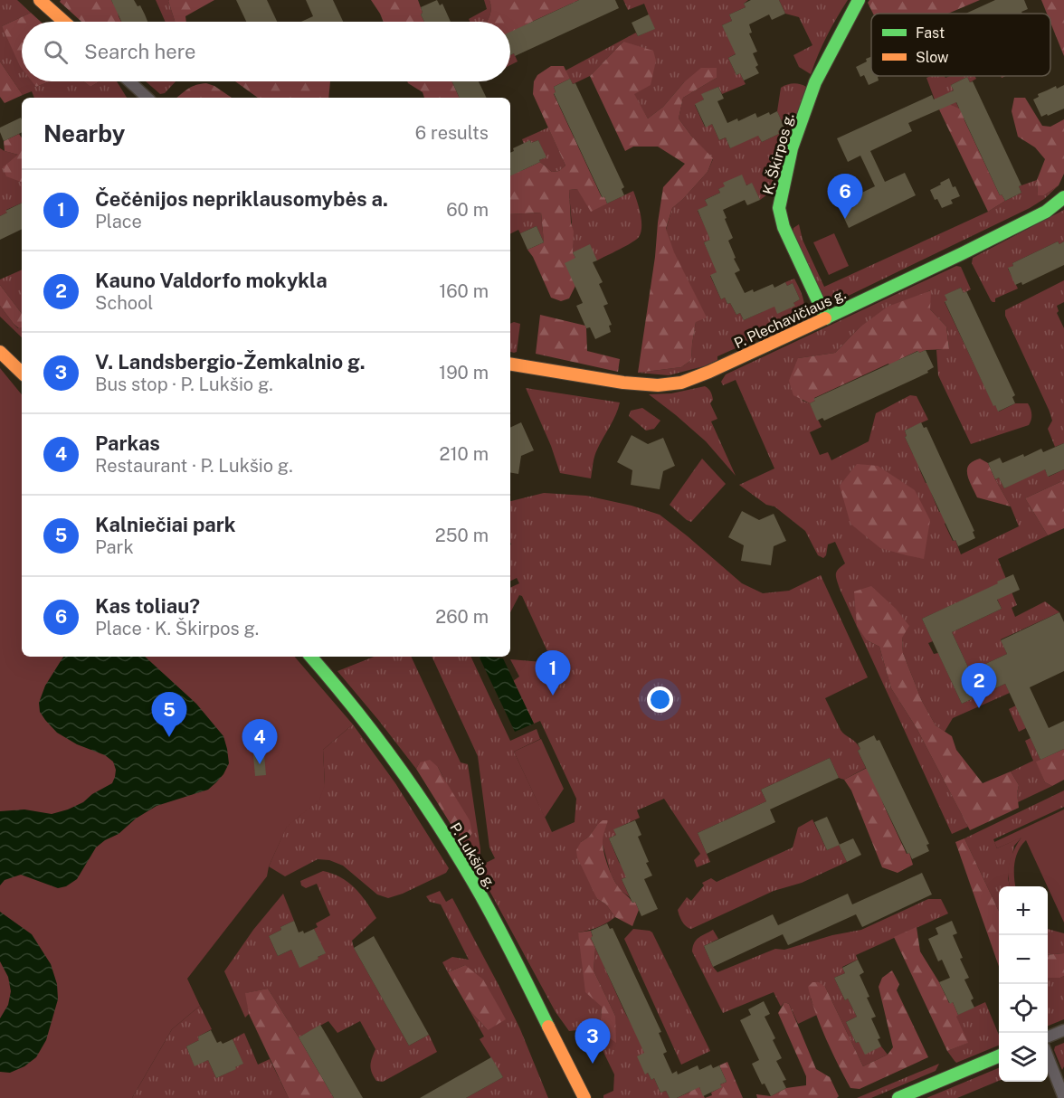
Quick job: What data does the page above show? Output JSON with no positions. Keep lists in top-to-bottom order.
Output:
{
  "streets": {
    "street": ["K. Škirpos g.", "P. Plechavičiaus g.", "P. Lukšio g."]
  },
  "crossings": [
    ["K. Škirpos g.", "P. Plechavičiaus g."]
  ],
  "legend": ["Fast", "Slow"],
  "page": {
    "search": "Search here",
    "heading": ["Nearby", "6 results"],
    "list": [
      {
        "mark": "1",
        "name": "Čečėnijos nepriklausomybės a.",
        "note": "Place",
        "value": "60 m"
      },
      {
        "mark": "2",
        "name": "Kauno Valdorfo mokykla",
        "note": "School",
        "value": "160 m"
      },
      {
        "mark": "3",
        "name": "V. Landsbergio-Žemkalnio g.",
        "note": "Bus stop · P. Lukšio g.",
        "value": "190 m"
      },
      {
        "mark": "4",
        "name": "Parkas",
        "note": "Restaurant · P. Lukšio g.",
        "value": "210 m"
      },
      {
        "mark": "5",
        "name": "Kalniečiai park",
        "note": "Park",
        "value": "250 m"
      },
      {
        "mark": "6",
        "name": "Kas toliau?",
        "note": "Place · K. Škirpos g.",
        "value": "260 m"
      }
    ],
    "pins": [
      "6",
      "1",
      "2",
      "5",
      "4",
      "3"
    ],
    "map_buttons": ["+", "−"]
  }
}
